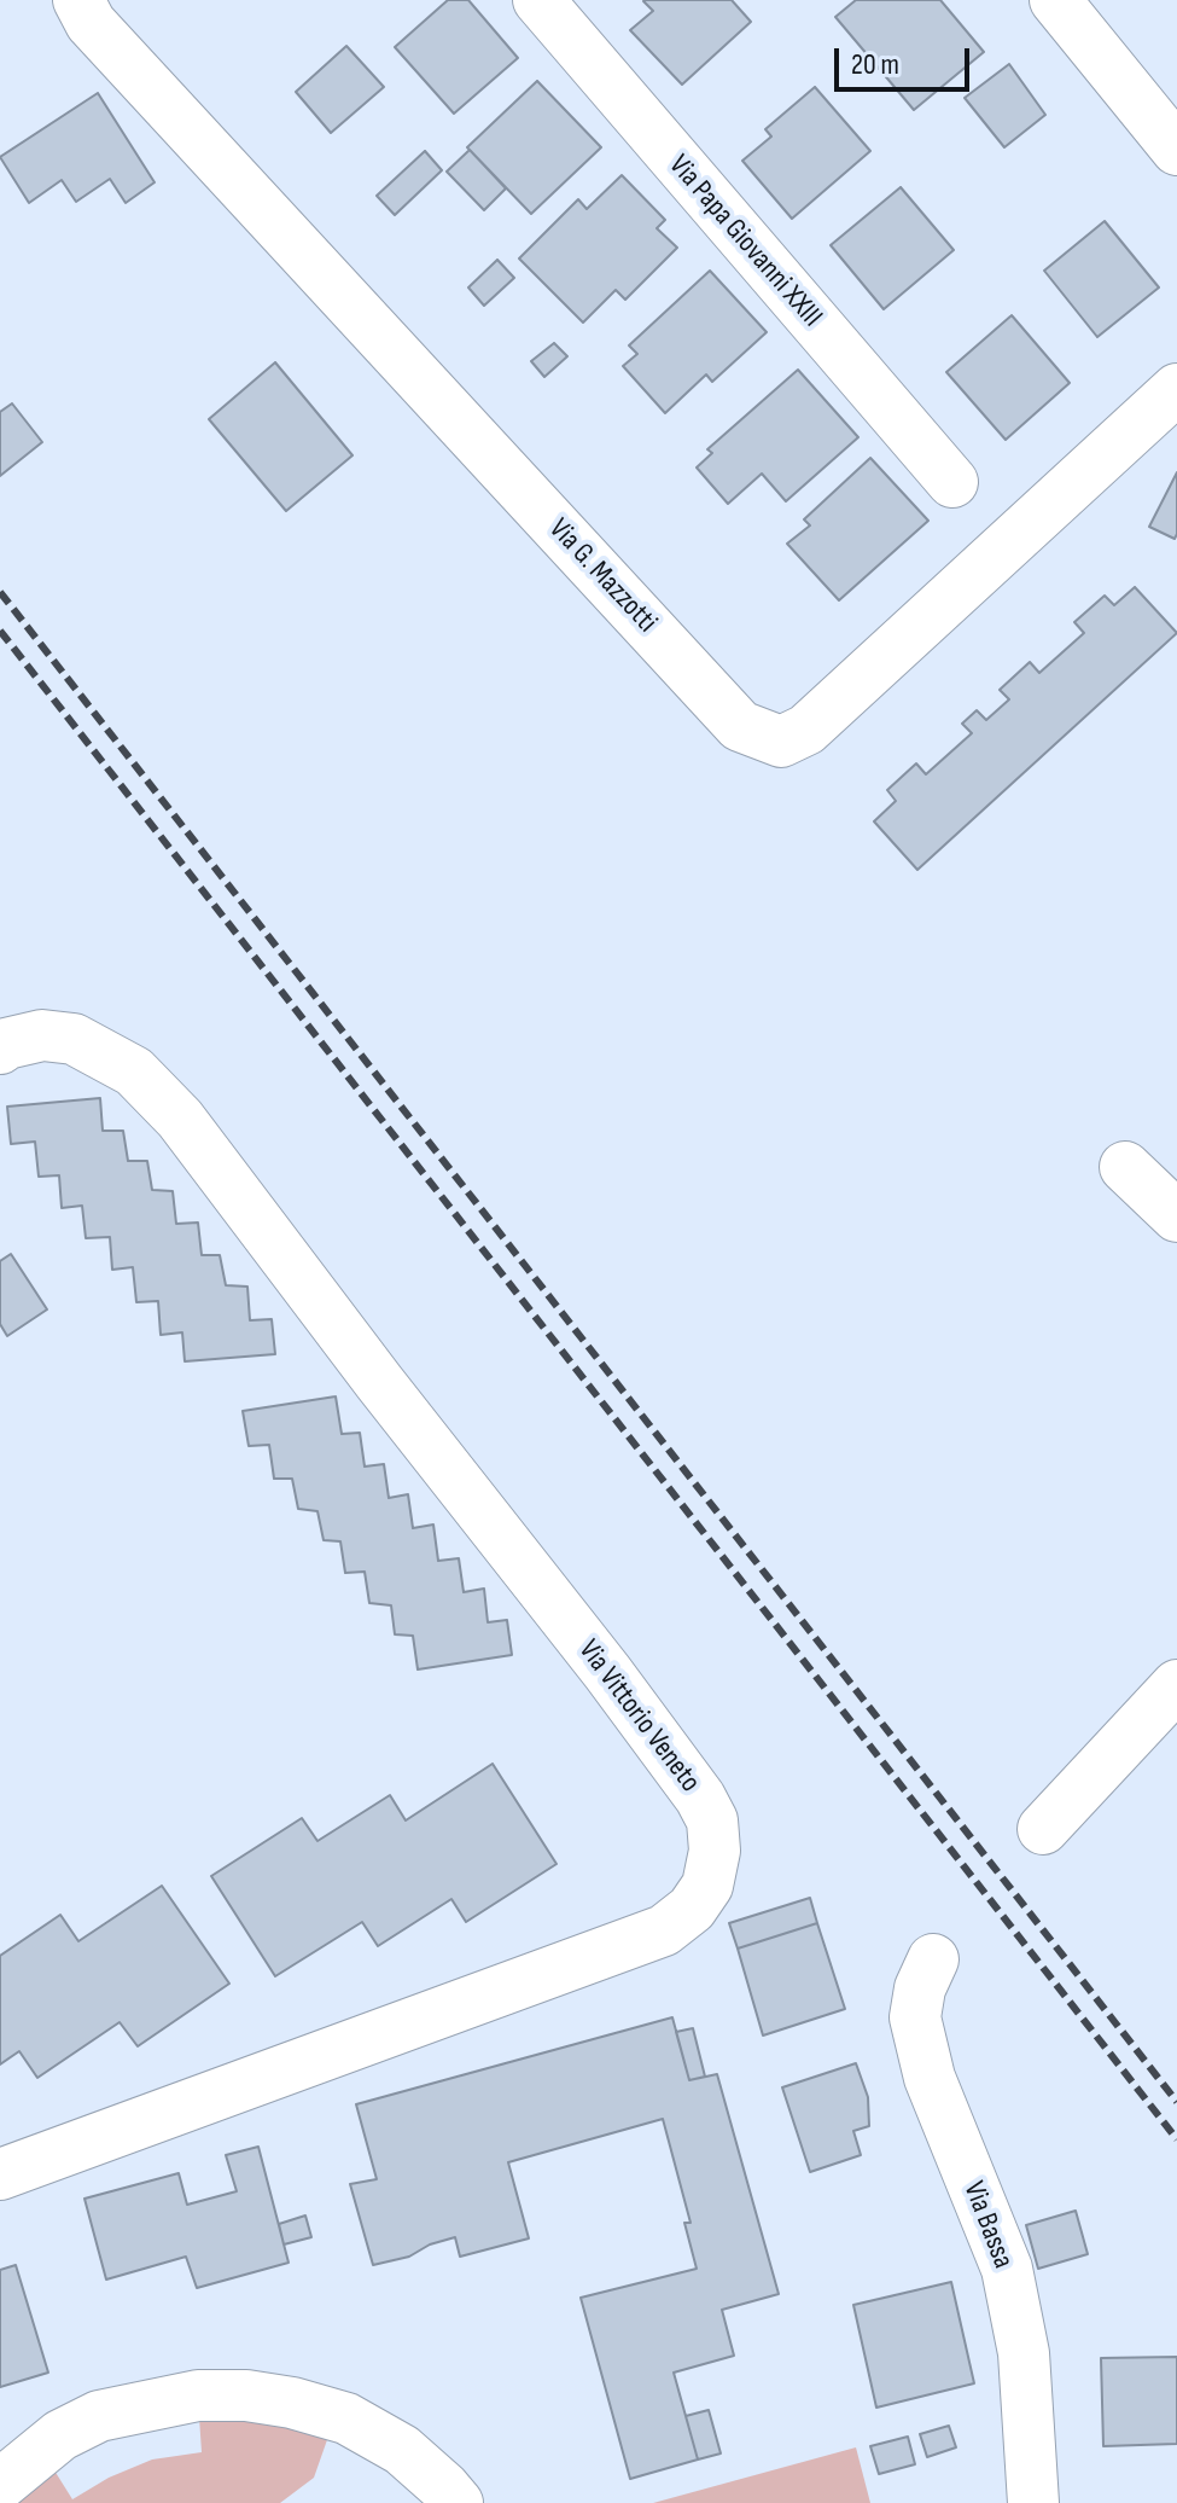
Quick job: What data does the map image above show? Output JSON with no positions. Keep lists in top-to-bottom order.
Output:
{
  "streets": {
    "street": [
      "Via Papa Giovanni XXIII",
      "Via G. Mazzotti",
      "Via Vittorio Veneto",
      "Via Bassa"
    ]
  },
  "scale_bar": "20 m"
}
